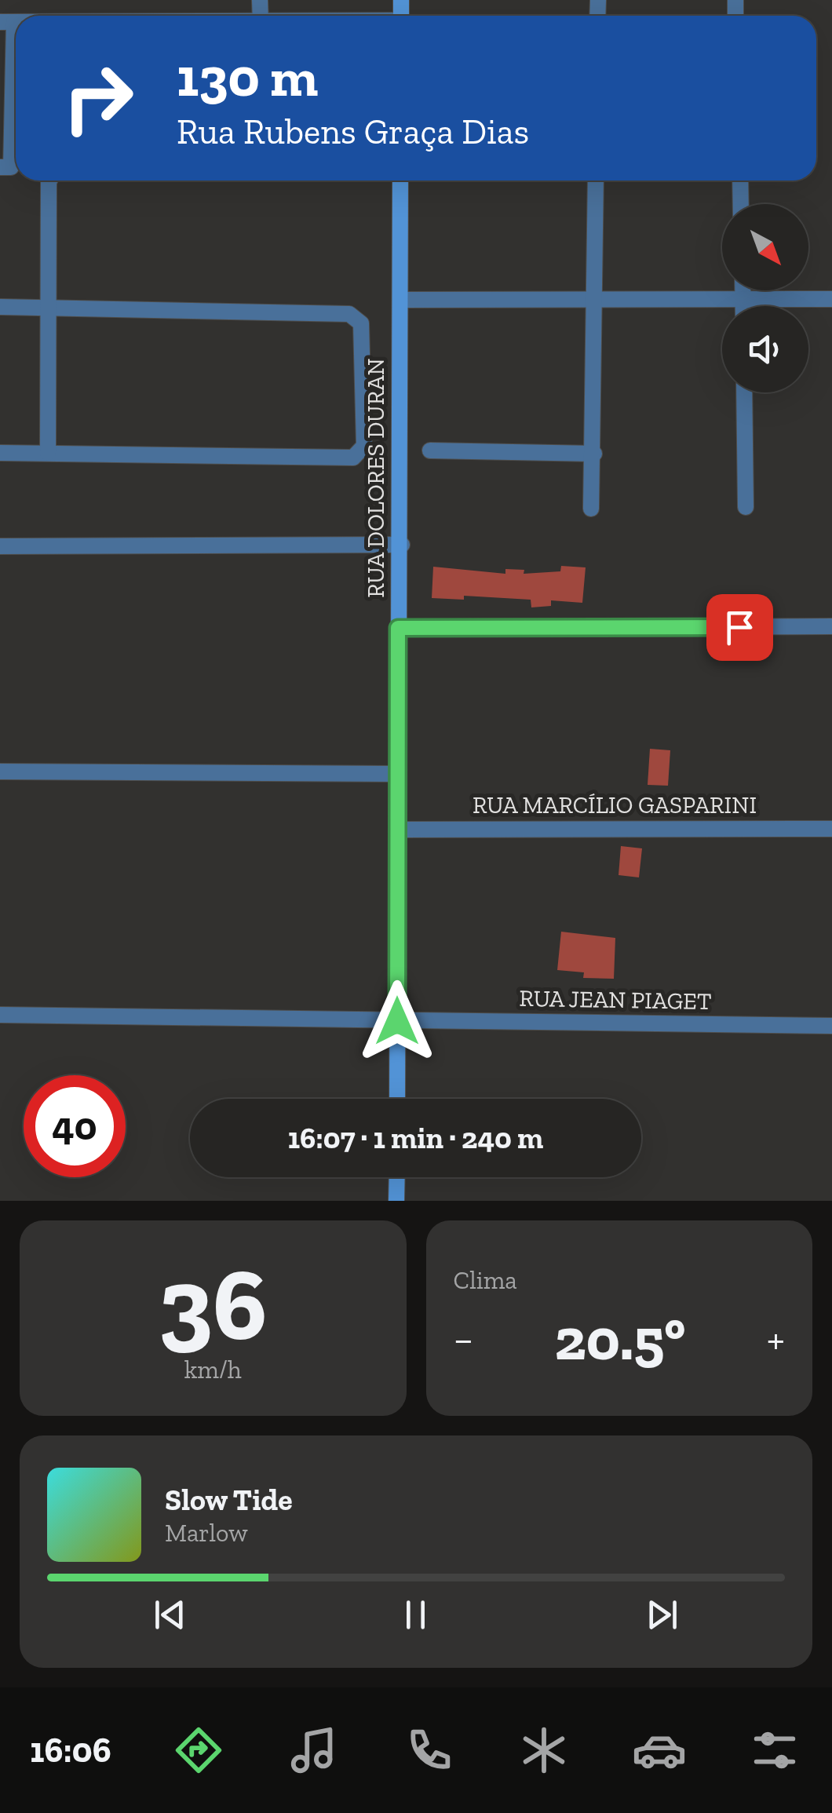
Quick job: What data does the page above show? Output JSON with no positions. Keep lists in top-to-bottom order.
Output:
{
  "streets": {
    "street": ["RUA DOLORES DURAN", "RUA MARCÍLIO GASPARINI", "RUA JEAN PIAGET"]
  },
  "crossings": [
    ["RUA DOLORES DURAN", "RUA MARCÍLIO GASPARINI"],
    ["RUA DOLORES DURAN", "RUA JEAN PIAGET"]
  ],
  "north": "bottom right",
  "page": {
    "turn": ["130 m", "Rua Rubens Graça Dias"],
    "limit": "40",
    "trip": "16:07 · 1 min · 240 m",
    "tile": [
      ["36", "km/h"],
      "Clima"
    ],
    "heat": ["−", "20.5°", "+"],
    "song": ["Slow Tide", "Marlow"],
    "tabs": "16:06"
  }
}
